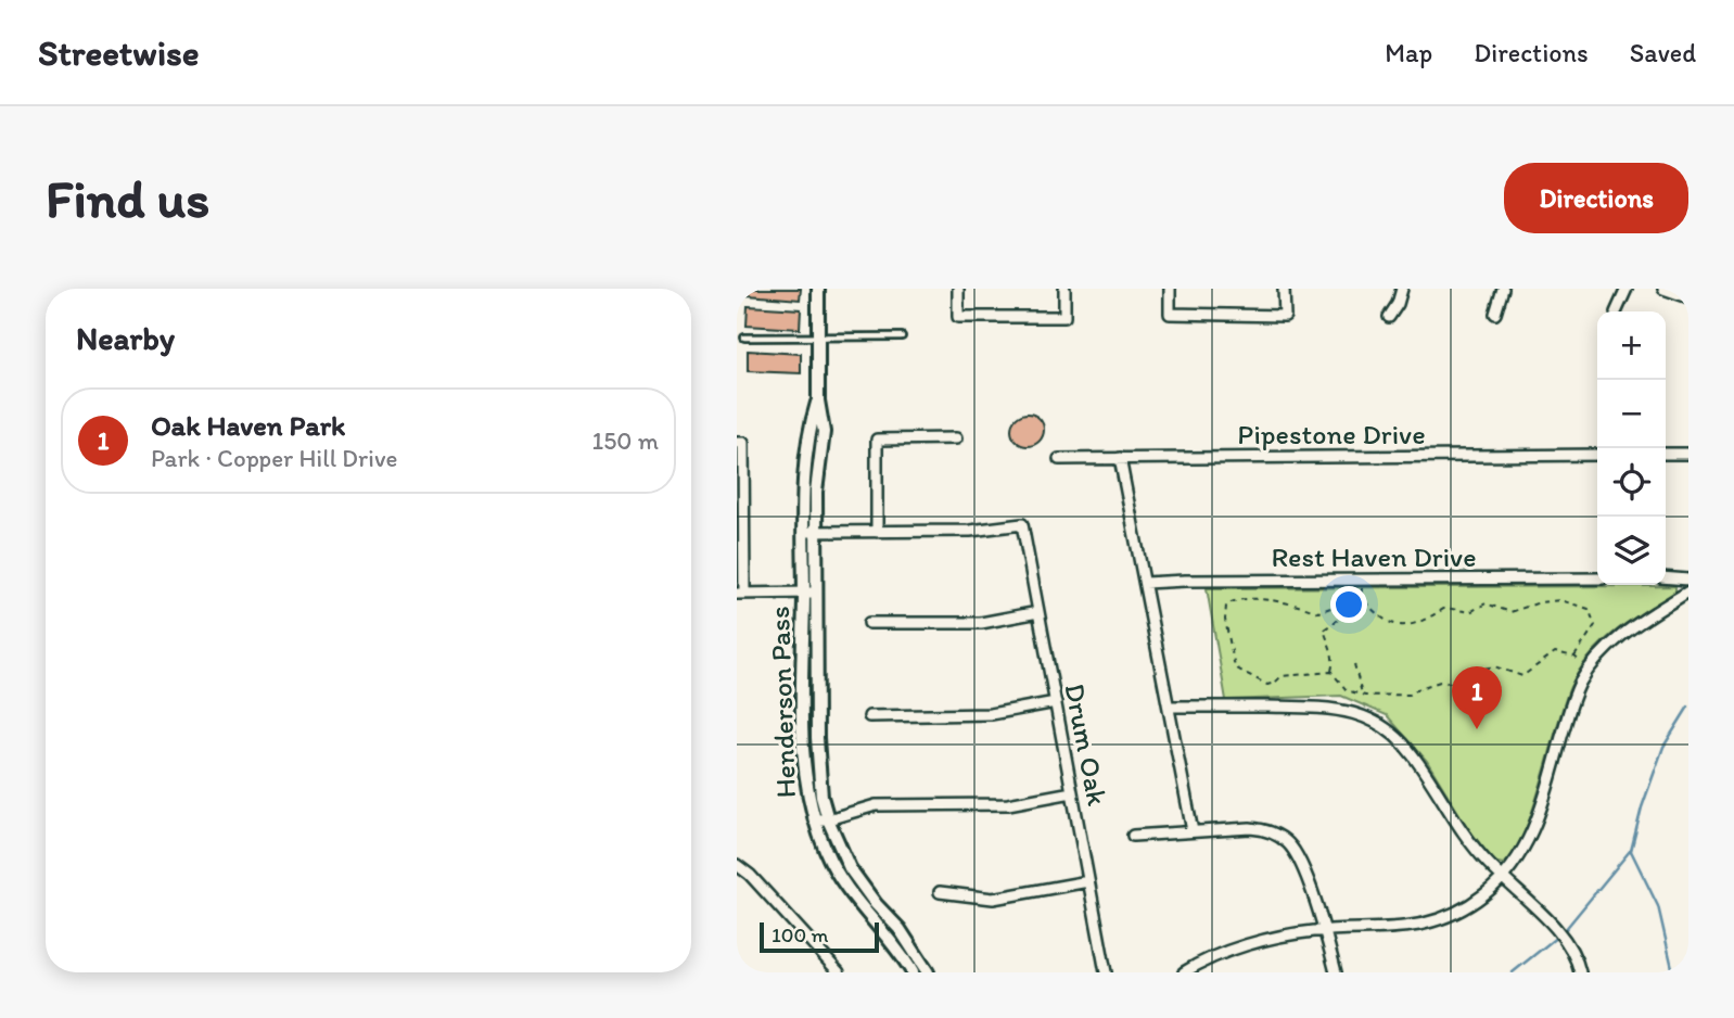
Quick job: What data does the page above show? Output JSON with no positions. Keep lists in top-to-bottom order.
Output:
{
  "streets": {
    "street": [
      "Pipestone Drive",
      "Rest Haven Drive",
      "Henderson Pass",
      "Drum Oak"
    ]
  },
  "scale_bar": "100 m",
  "page": {
    "header": "Streetwise",
    "nav": ["Map", "Directions", "Saved"],
    "buttons": "Directions",
    "title": "Find us",
    "heading": "Nearby",
    "map_buttons": ["+", "−"],
    "list": [
      {
        "mark": "1",
        "name": "Oak Haven Park",
        "note": "Park · Copper Hill Drive",
        "value": "150 m"
      }
    ],
    "pins": "1",
    "scale": "100 m"
  }
}
